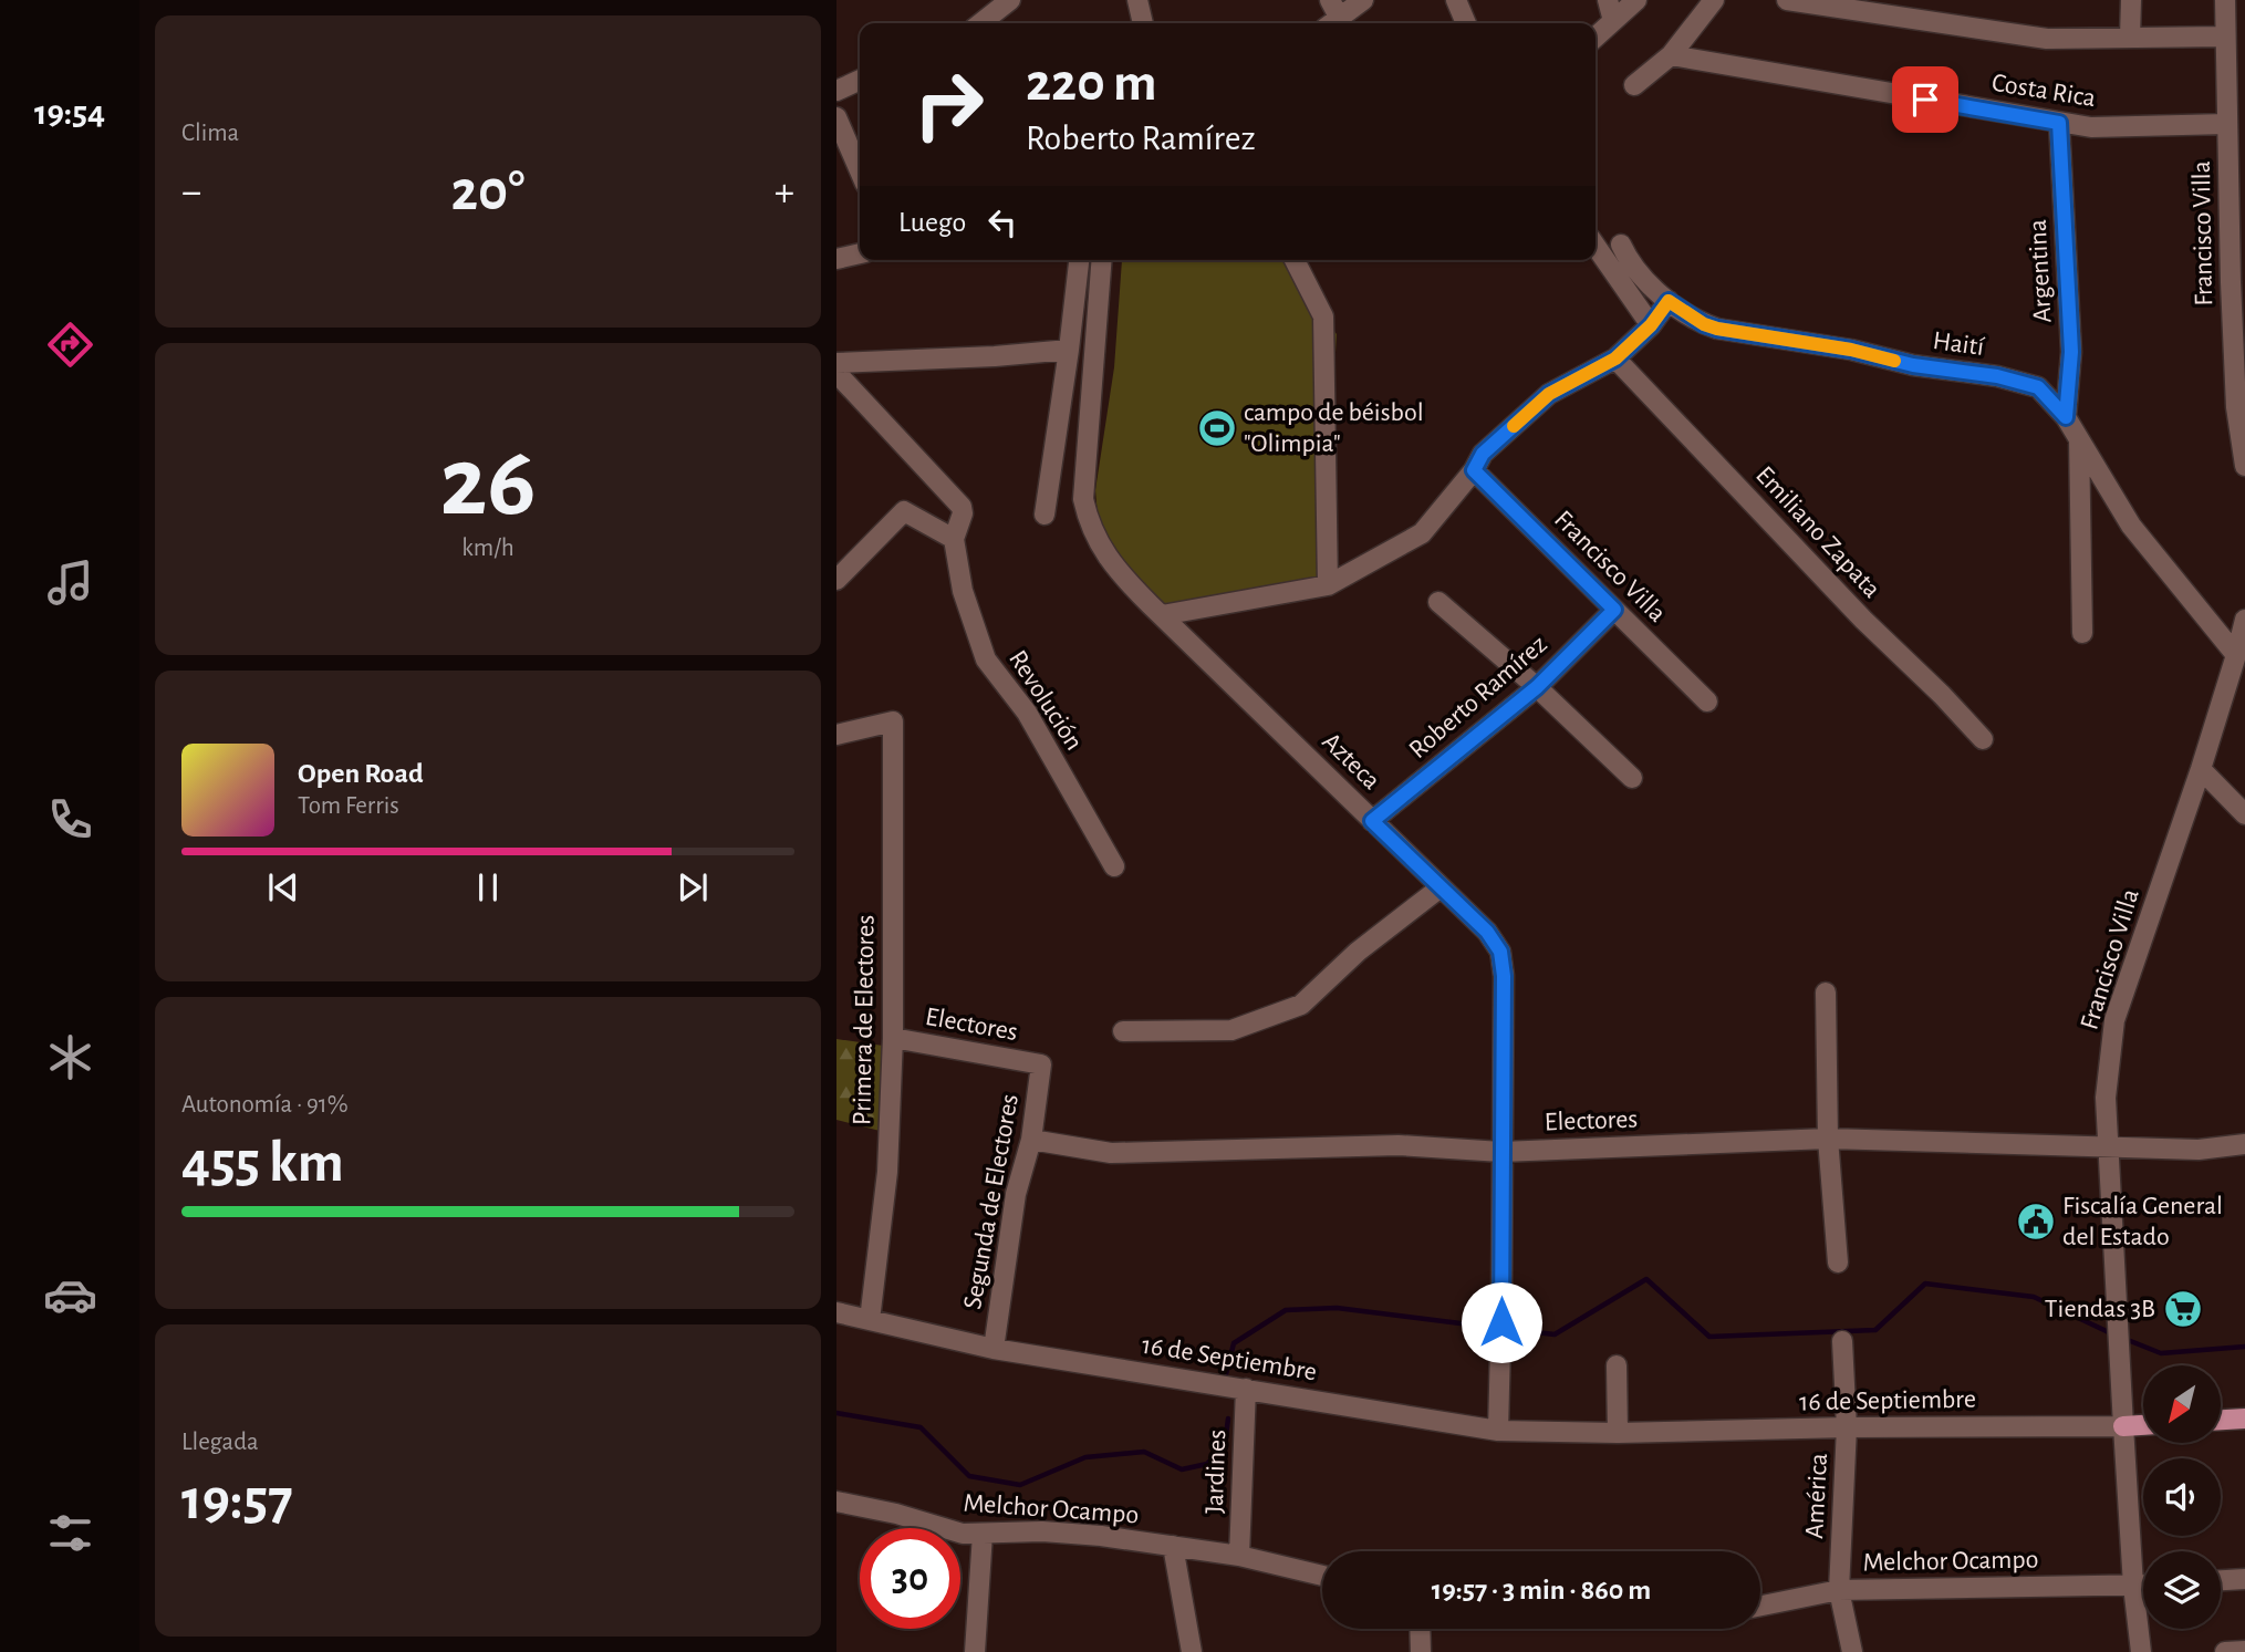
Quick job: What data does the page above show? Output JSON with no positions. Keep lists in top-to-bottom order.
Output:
{
  "streets": {
    "main road": ["16 de Septiembre"],
    "street": [
      "Costa Rica",
      "Francisco Villa",
      "Argentina",
      "Haití",
      "Emiliano Zapata",
      "Roberto Ramírez",
      "Revolución",
      "Azteca",
      "Primera de Electores",
      "Electores",
      "Segunda de Electores",
      "Jardines",
      "América",
      "Melchor Ocampo"
    ]
  },
  "crossings": [
    ["Costa Rica", "Francisco Villa"],
    ["Costa Rica", "Argentina"],
    ["Francisco Villa", "Haití"],
    ["Francisco Villa", "Roberto Ramírez"],
    ["Francisco Villa", "Electores"],
    ["Francisco Villa", "16 de Septiembre"],
    ["Francisco Villa", "Melchor Ocampo"],
    ["Argentina", "Haití"],
    ["Roberto Ramírez", "Azteca"],
    ["Azteca", "Electores"],
    ["Azteca", "16 de Septiembre"],
    ["Primera de Electores", "Electores"],
    ["Primera de Electores", "16 de Septiembre"],
    ["Electores", "Segunda de Electores"],
    ["Segunda de Electores", "16 de Septiembre"],
    ["16 de Septiembre", "Jardines"],
    ["16 de Septiembre", "América"],
    ["Jardines", "Melchor Ocampo"],
    ["América", "Melchor Ocampo"]
  ],
  "places": {
    "sports": ["campo de béisbol \"Olimpia\""],
    "public building": ["Fiscalía General del Estado"],
    "supermarket": ["Tiendas 3B"]
  },
  "north": "bottom left",
  "page": {
    "tabs": "19:54",
    "tile": [
      "Clima",
      ["26", "km/h"],
      ["Autonomía · 91%", "455 km"],
      ["Llegada", "19:57"]
    ],
    "turn": ["220 m", "Roberto Ramírez"],
    "heat": ["−", "20°", "+"],
    "then": "Luego",
    "song": ["Open Road", "Tom Ferris"],
    "limit": "30",
    "trip": "19:57 · 3 min · 860 m"
  }
}
